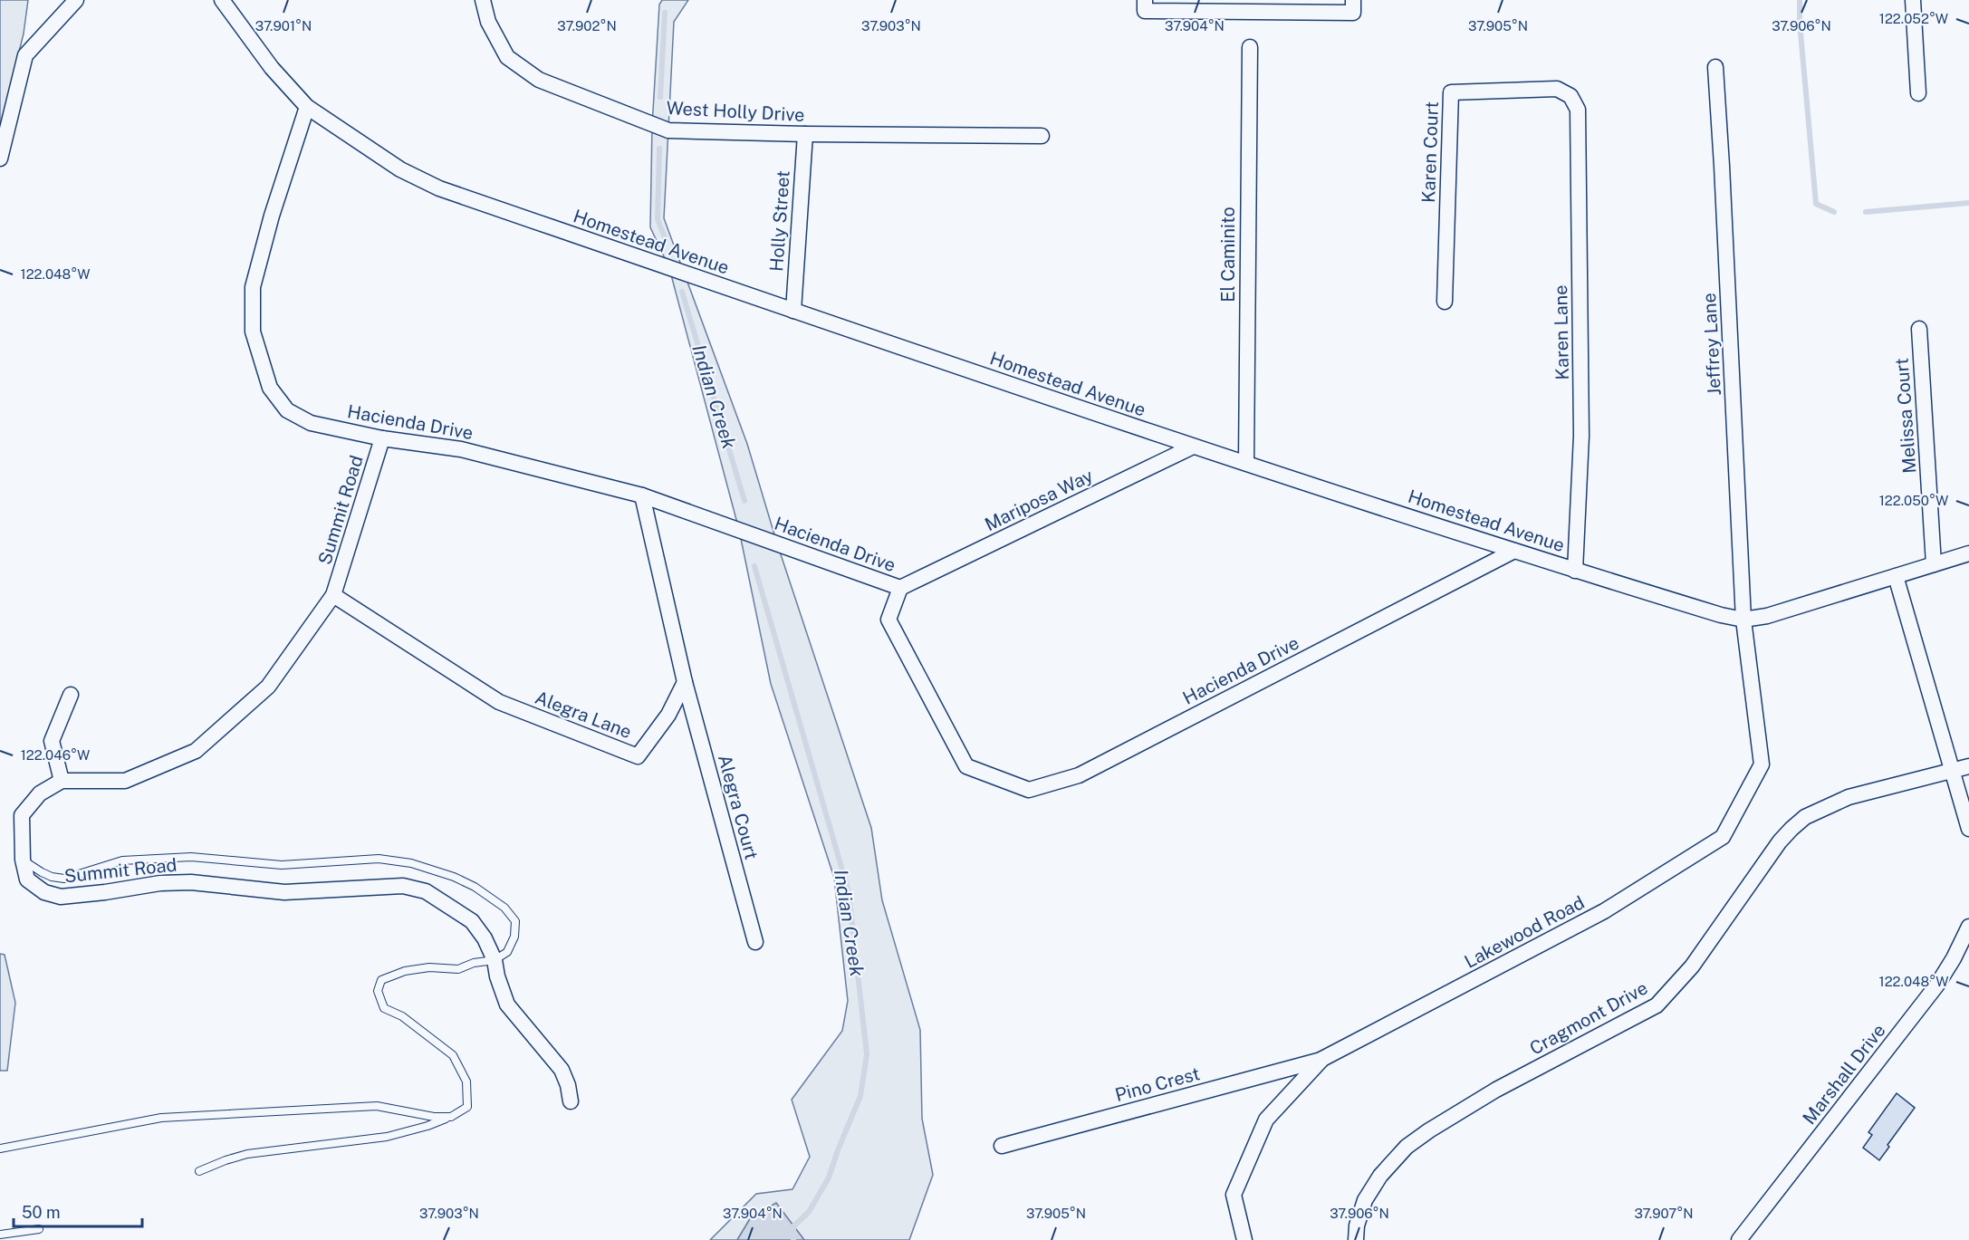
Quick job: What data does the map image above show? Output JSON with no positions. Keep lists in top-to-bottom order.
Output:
{
  "streets": {
    "street": [
      "West Holly Drive",
      "Karen Court",
      "Holly Street",
      "Homestead Avenue",
      "El Caminito",
      "Karen Lane",
      "Jeffrey Lane",
      "Melissa Court",
      "Hacienda Drive",
      "Mariposa Way",
      "Summit Road",
      "Alegra Lane",
      "Alegra Court",
      "Lakewood Road",
      "Cragmont Drive",
      "Marshall Drive",
      "Pino Crest"
    ]
  },
  "crossings": [
    ["West Holly Drive", "Holly Street"],
    ["Karen Court", "Karen Lane"],
    ["Holly Street", "Homestead Avenue"],
    ["Homestead Avenue", "El Caminito"],
    ["Homestead Avenue", "Karen Lane"],
    ["Homestead Avenue", "Jeffrey Lane"],
    ["Homestead Avenue", "Melissa Court"],
    ["Homestead Avenue", "Hacienda Drive"],
    ["Homestead Avenue", "Mariposa Way"],
    ["Homestead Avenue", "Lakewood Road"],
    ["Jeffrey Lane", "Lakewood Road"],
    ["Hacienda Drive", "Mariposa Way"],
    ["Hacienda Drive", "Summit Road"],
    ["Summit Road", "Alegra Lane"],
    ["Alegra Lane", "Alegra Court"],
    ["Lakewood Road", "Pino Crest"]
  ],
  "water": ["Indian Creek"],
  "scale_bar": "50 m",
  "coordinates": [
    "122.052°W",
    "37.904°N",
    "37.906°N",
    "37.901°N",
    "37.902°N",
    "37.903°N",
    "37.905°N",
    "122.048°W",
    "122.050°W",
    "122.046°W",
    "37.907°N"
  ]
}
